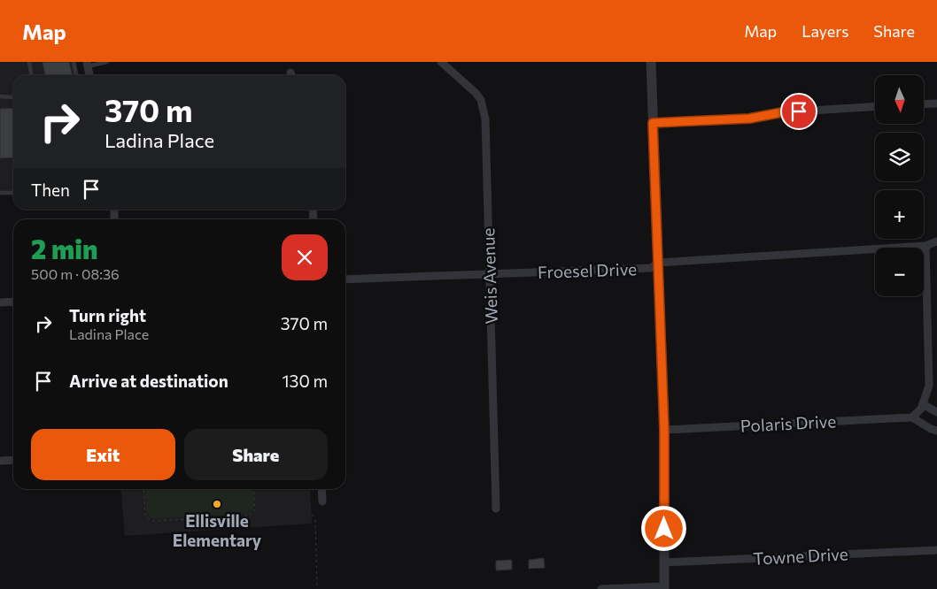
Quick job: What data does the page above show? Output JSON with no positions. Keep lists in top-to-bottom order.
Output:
{
  "streets": {
    "street": [
      "Froesel Drive",
      "Weis Avenue",
      "Polaris Drive",
      "Towne Drive"
    ]
  },
  "crossings": [
    ["Froesel Drive", "Weis Avenue"]
  ],
  "places": ["Ellisville Elementary"],
  "north": "bottom",
  "page": {
    "header": "Map",
    "nav": ["Map", "Layers", "Share"],
    "map_buttons": ["+", "−"],
    "turn": ["370 m", "Ladina Place"],
    "then": "Then",
    "heading": ["2 min", "500 m · 08:36"],
    "list": [
      {
        "name": "Turn right",
        "note": "Ladina Place",
        "value": "370 m"
      },
      {
        "name": "Arrive at destination",
        "value": "130 m"
      }
    ],
    "buttons": ["Exit", "Share"]
  }
}
